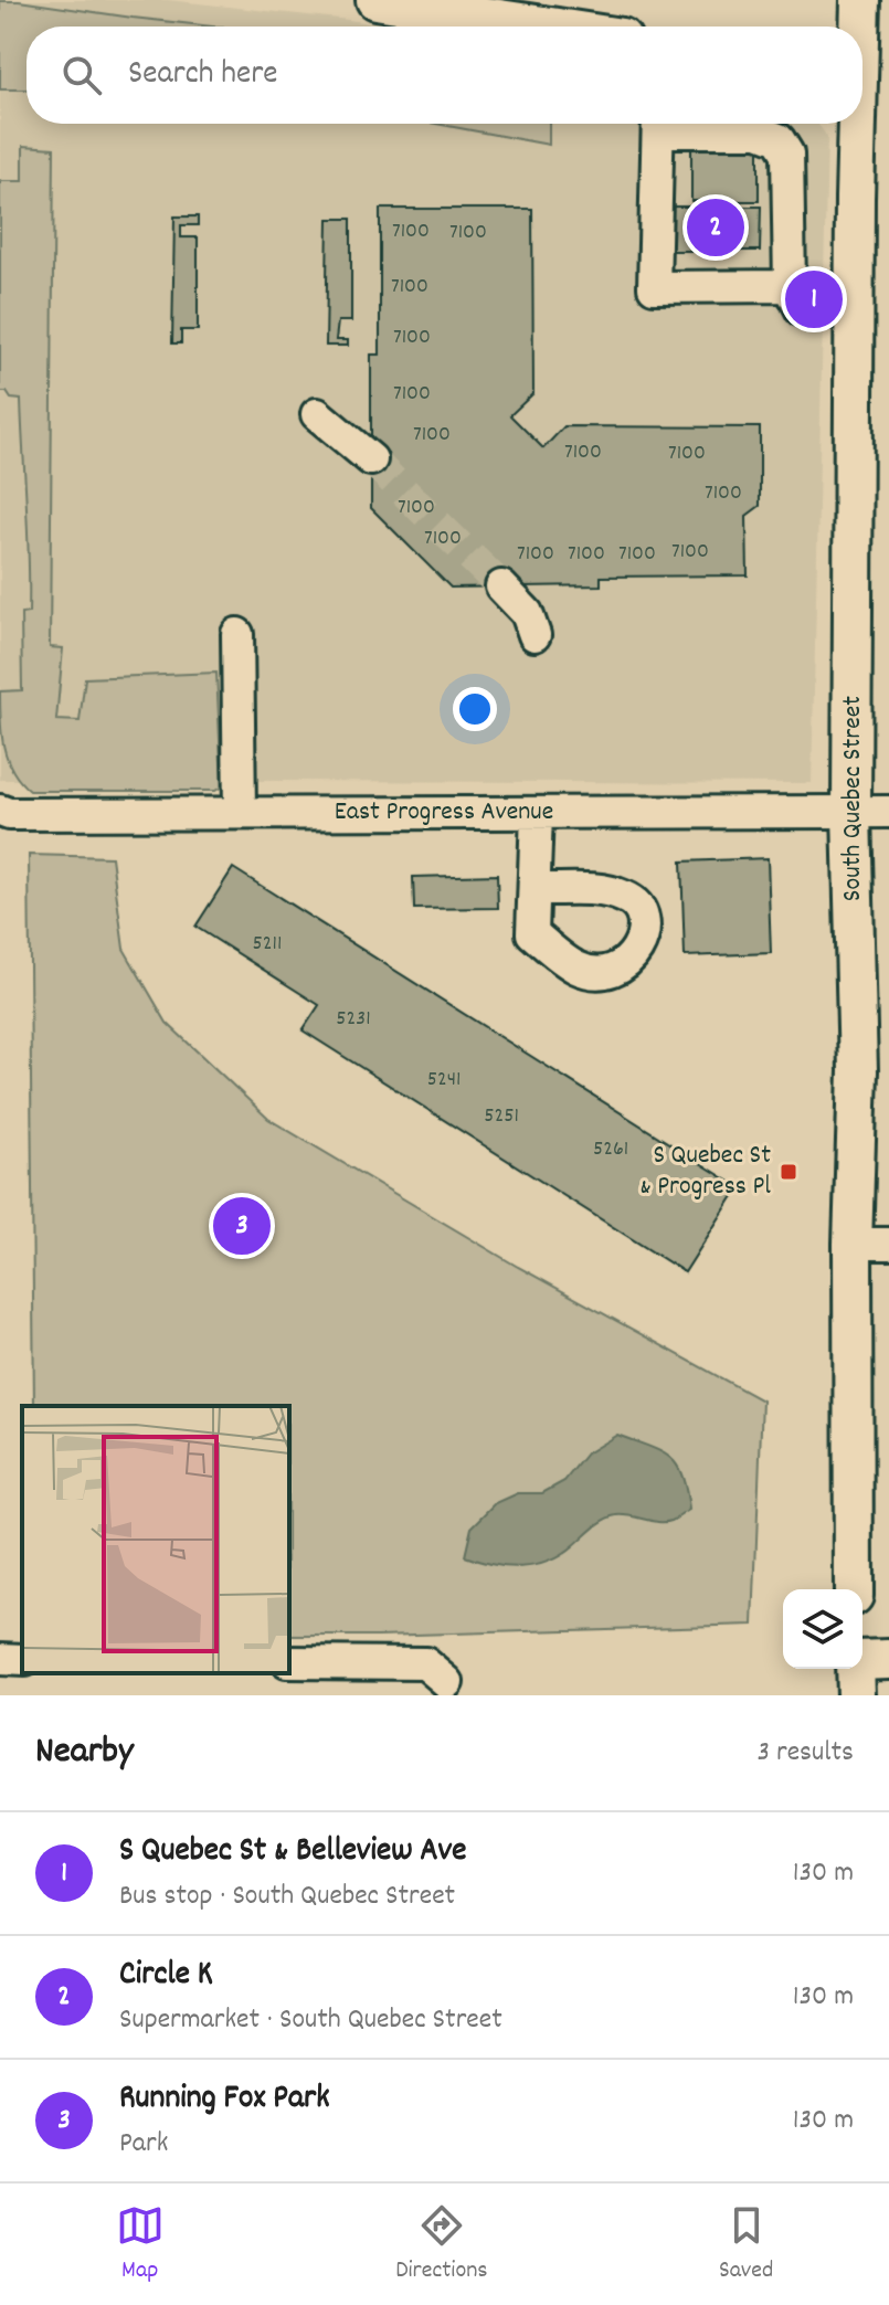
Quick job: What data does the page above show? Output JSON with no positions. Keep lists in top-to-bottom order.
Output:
{
  "streets": {
    "main road": ["South Quebec Street"],
    "street": ["East Progress Avenue"]
  },
  "crossings": [
    ["South Quebec Street", "East Progress Avenue"]
  ],
  "places": {
    "transit": ["S Quebec St & Progress Pl"]
  },
  "house_numbers": [
    "7100",
    "7100",
    "7100",
    "7100",
    "7100",
    "7100",
    "7100",
    "7100",
    "7100",
    "7100",
    "7100",
    "7100",
    "7100",
    "7100",
    "7100",
    "5211",
    "5231",
    "5241",
    "5251",
    "5261"
  ],
  "page": {
    "search": "Search here",
    "pins": ["2", "1", "3"],
    "heading": ["Nearby", "3 results"],
    "list": [
      {
        "mark": "1",
        "name": "S Quebec St & Belleview Ave",
        "note": "Bus stop · South Quebec Street",
        "value": "130 m"
      },
      {
        "mark": "2",
        "name": "Circle K",
        "note": "Supermarket · South Quebec Street",
        "value": "130 m"
      },
      {
        "mark": "3",
        "name": "Running Fox Park",
        "note": "Park",
        "value": "130 m"
      }
    ],
    "nav": ["Map", "Directions", "Saved"]
  }
}
